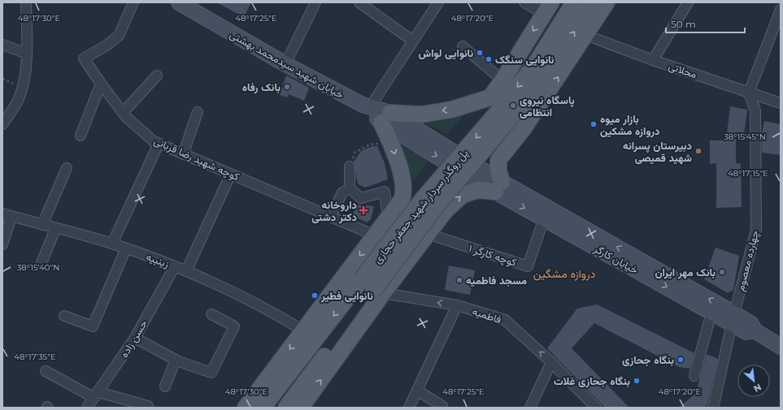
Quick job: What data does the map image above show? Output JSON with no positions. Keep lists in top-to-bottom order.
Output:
{
  "streets": {
    "main road": ["خیابان شهید سیدمحمد بهشتی", "پل روگذر سردار شهید جعفر حجازی", "خیابان کارگر"],
    "street": [
      "محلاتی",
      "کوچه شهید رضا قربانی",
      "کوچه کارگر ۱",
      "زینبیه",
      "چهارده معصوم",
      "فاطمیه",
      "حسن زاده"
    ]
  },
  "crossings": [
    ["خیابان شهید سیدمحمد بهشتی", "خیابان کارگر"],
    ["محلاتی", "چهارده معصوم"],
    ["پل روگذر سردار شهید جعفر حجازی", "فاطمیه"],
    ["کوچه کارگر ۱", "خیابان کارگر"],
    ["خیابان کارگر", "چهارده معصوم"],
    ["زینبیه", "حسن زاده"]
  ],
  "one_way": ["فاطمیه"],
  "districts": ["دروازه مشگین"],
  "places": {
    "other": [
      "نانوایی لواش",
      "نانوایی سنگک",
      "بانک رفاه",
      "پاسگاه نیروی انتظامی",
      "بازار میوه دروازه مشکین",
      "دبیرستان پسرانه شهید قمیصی",
      "بانک مهر ایران",
      "مسجد فاطمیه",
      "نانوایی فطیر",
      "بنگاه جحازی",
      "بنگاه جحازی غلات"
    ],
    "health": ["داروخانه دکتر دشتی"]
  },
  "scale_bar": "50 m",
  "north": "bottom right",
  "coordinates": [
    "48°17'30\"E",
    "48°17'25\"E",
    "48°17'20\"E",
    "38°15'45\"N",
    "48°17'15\"E",
    "38°15'40\"N",
    "48°17'35\"E"
  ]
}
